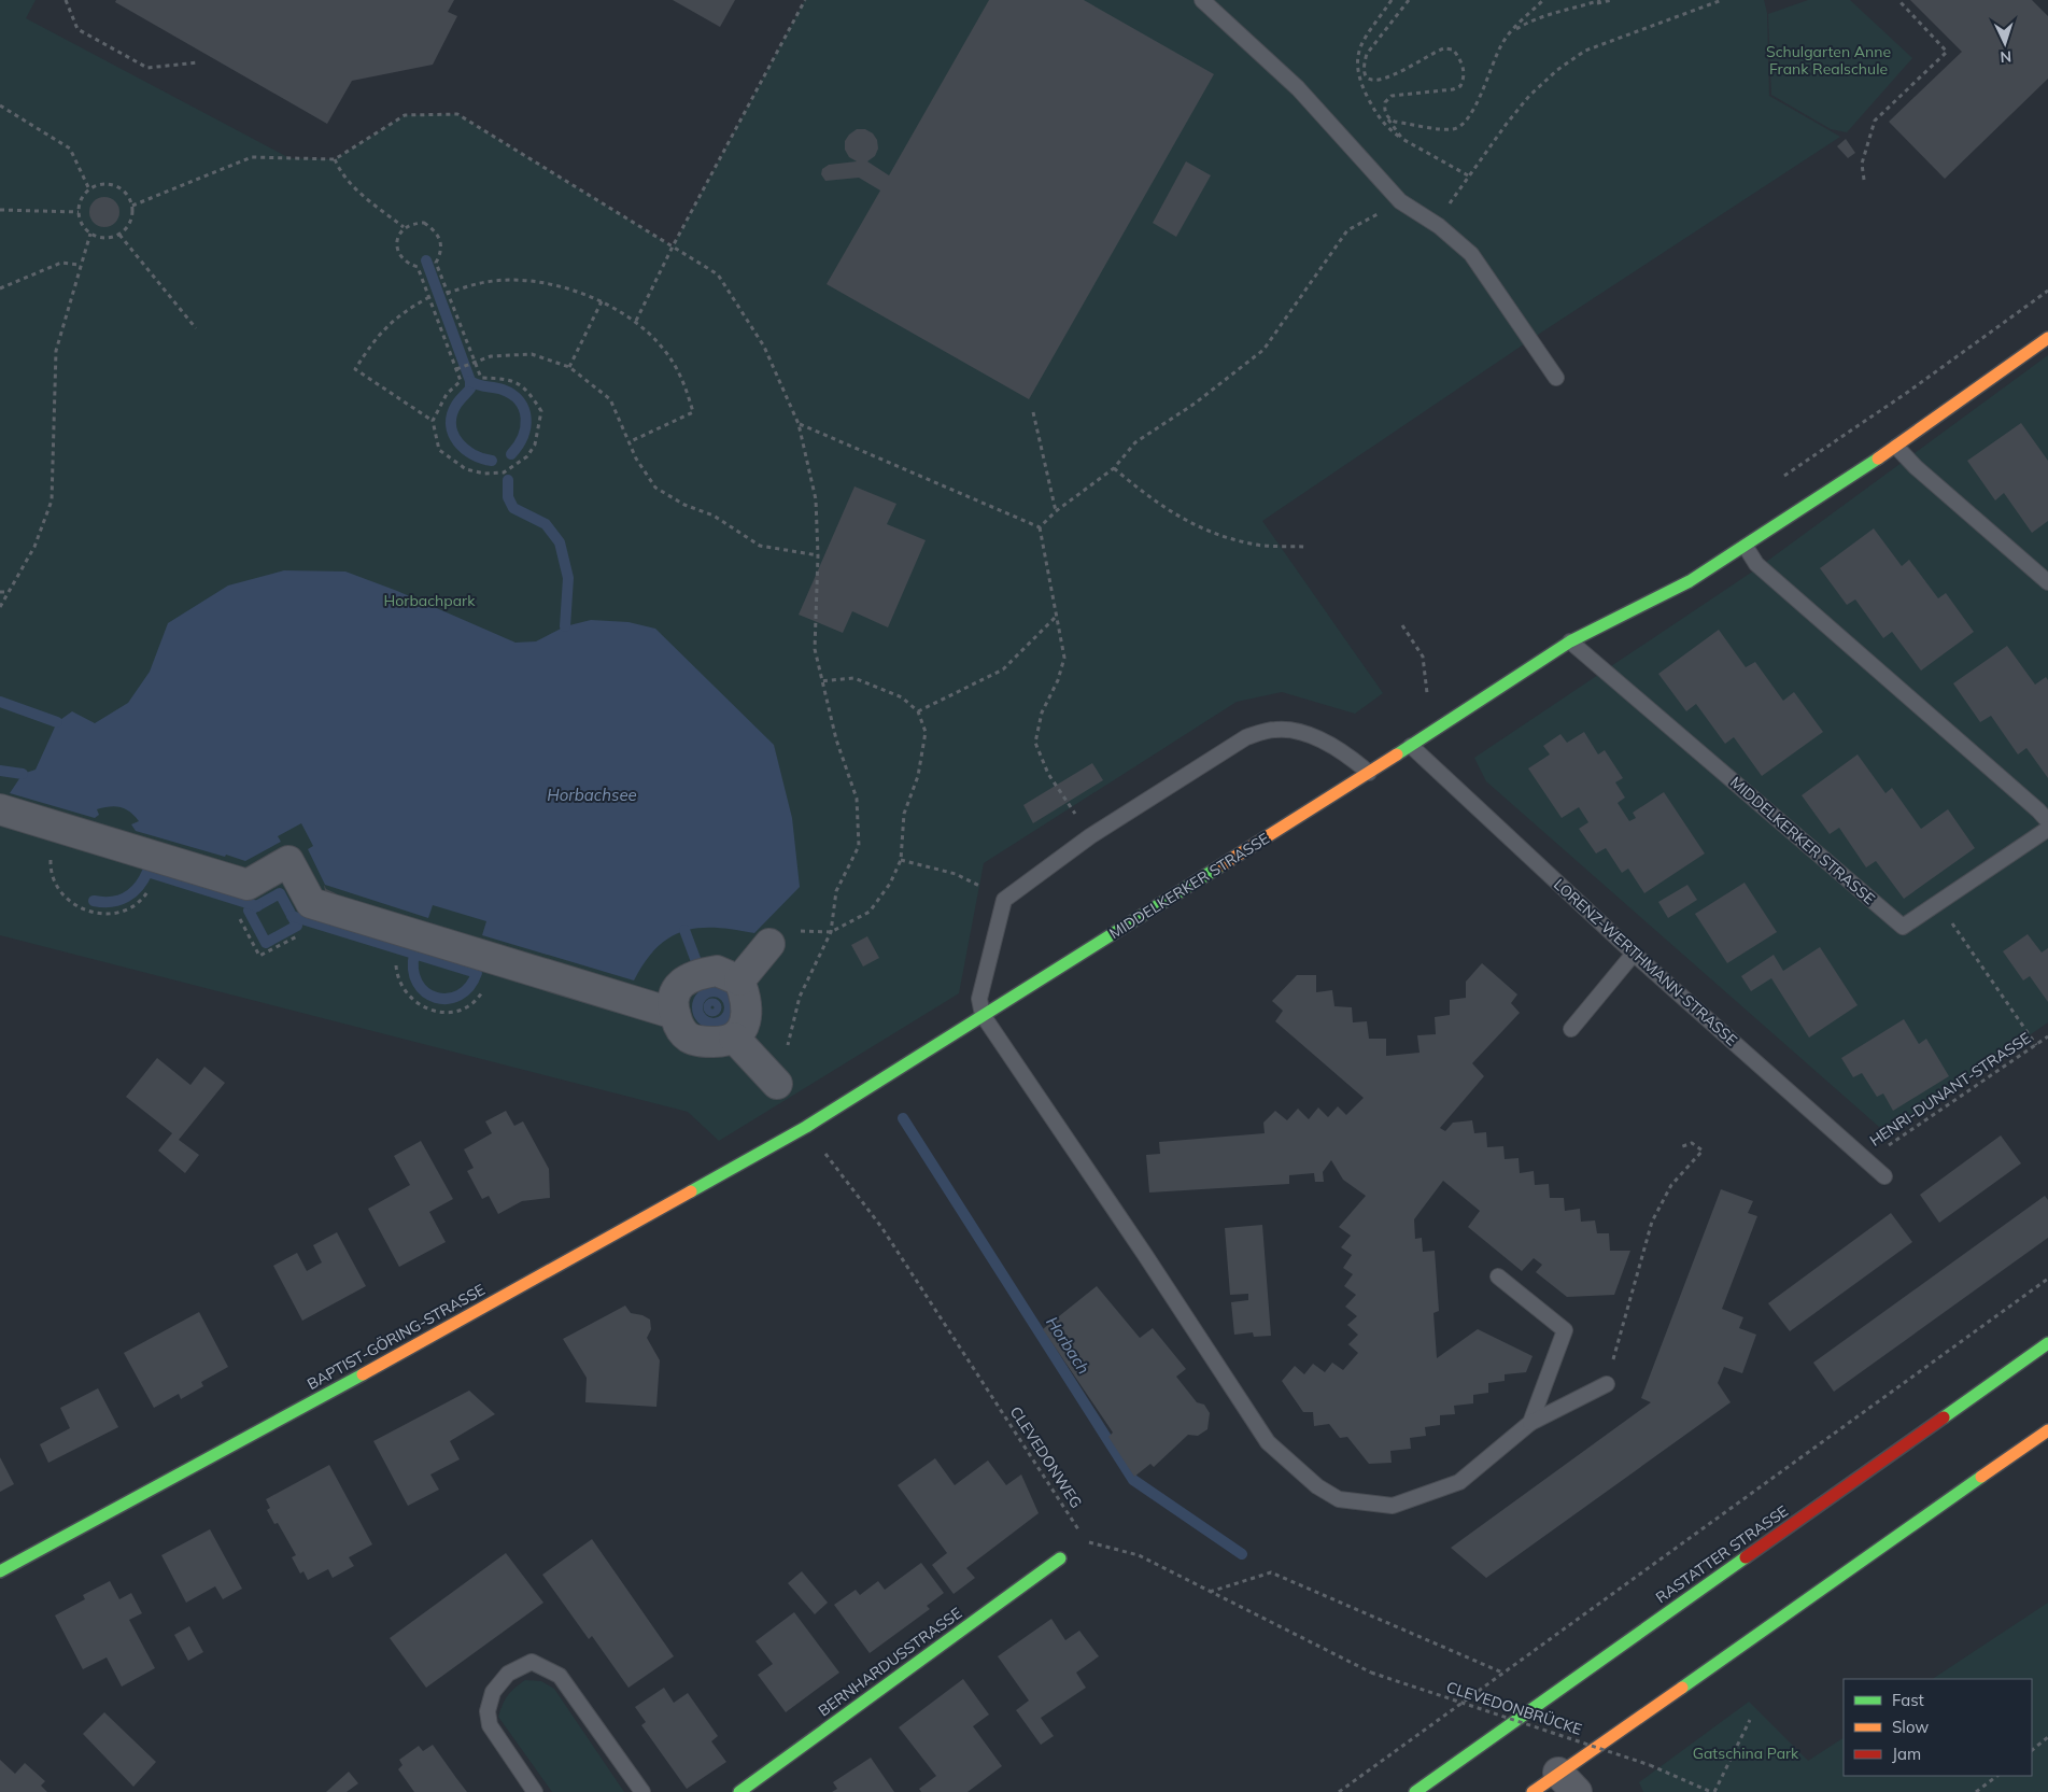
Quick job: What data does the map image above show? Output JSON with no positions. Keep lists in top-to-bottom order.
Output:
{
  "streets": {
    "street": [
      "MIDDELKERKER STRASSE",
      "BAPTIST-GÖRING-STRASSE",
      "RASTATTER STRASSE",
      "BERNHARDUSSTRASSE"
    ],
    "lane": ["LORENZ-WERTHMANN-STRASSE"],
    "path": ["HENRI-DUNANT-STRASSE", "CLEVEDONWEG", "CLEVEDONBRÜCKE"]
  },
  "crossings": [
    ["MIDDELKERKER STRASSE", "LORENZ-WERTHMANN-STRASSE"],
    ["MIDDELKERKER STRASSE", "BAPTIST-GÖRING-STRASSE"],
    ["MIDDELKERKER STRASSE", "CLEVEDONWEG"],
    ["LORENZ-WERTHMANN-STRASSE", "HENRI-DUNANT-STRASSE"],
    ["BAPTIST-GÖRING-STRASSE", "CLEVEDONWEG"]
  ],
  "water": ["Horbachsee", "Horbach"],
  "parks": ["Schulgarten Anne Frank Realschule", "Horbachpark", "Gatschina Park"],
  "legend": ["Fast", "Slow", "Jam"],
  "north": "bottom"
}
